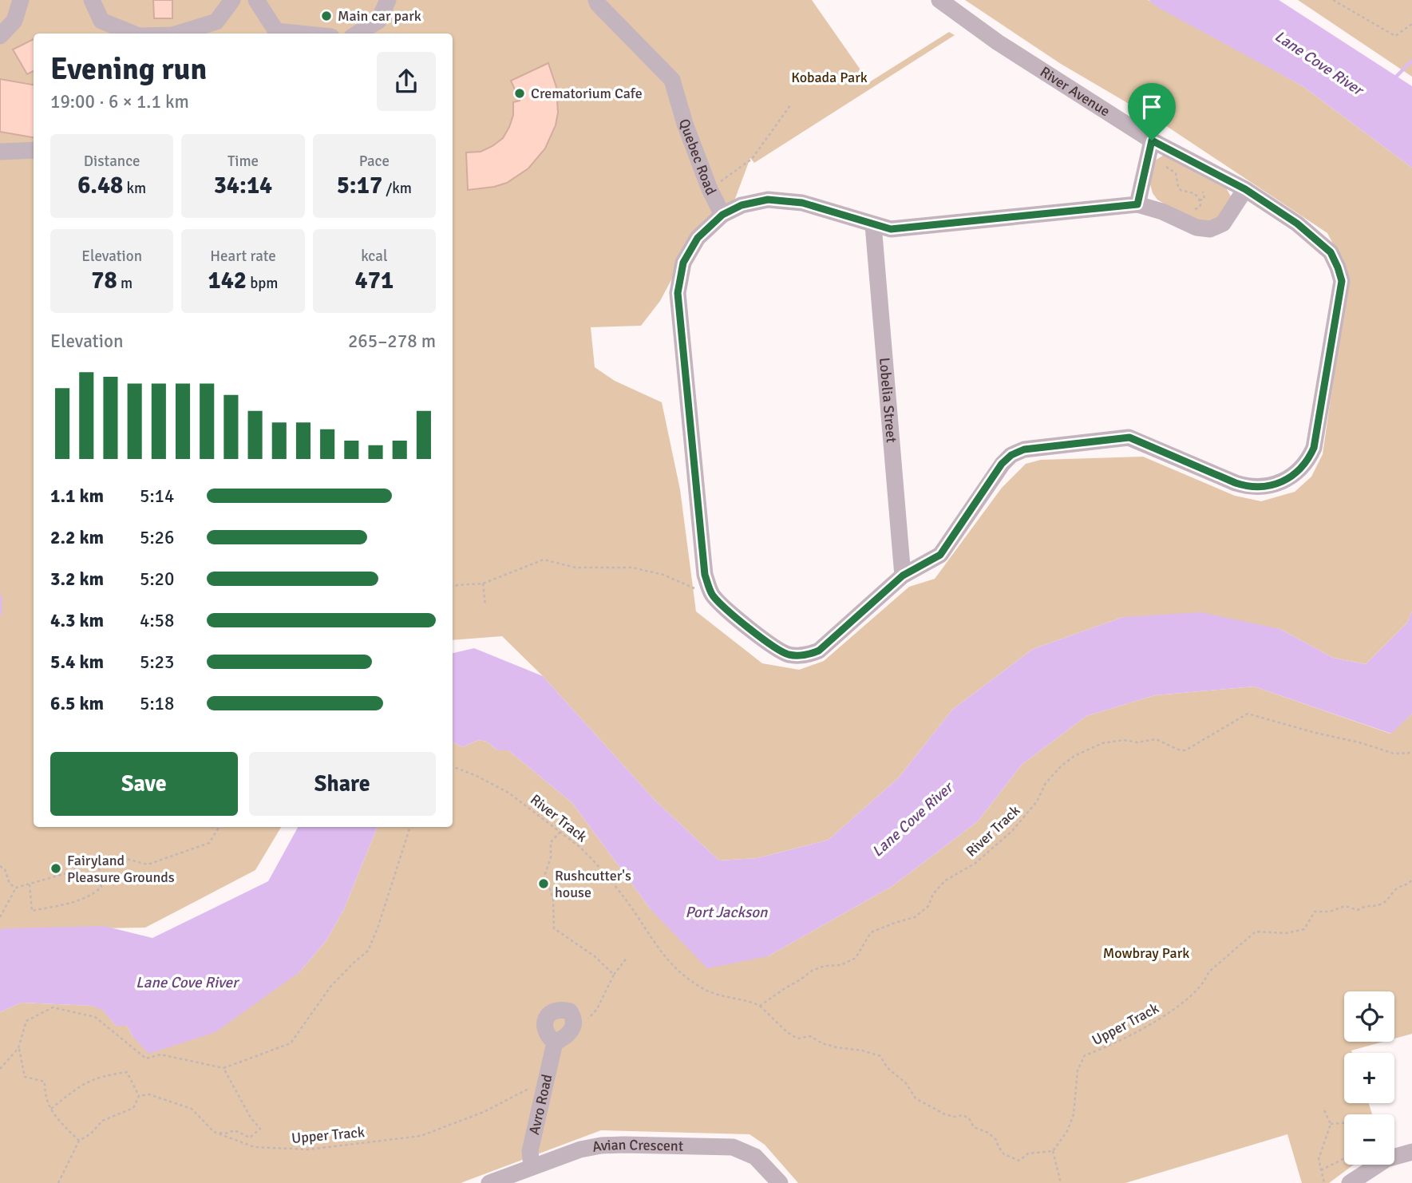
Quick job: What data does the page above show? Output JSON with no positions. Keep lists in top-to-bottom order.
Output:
{
  "streets": {
    "street": [
      "River Avenue",
      "Quebec Road",
      "Lobelia Street",
      "Avro Road",
      "Avian Crescent"
    ],
    "path": ["River Track", "Upper Track"]
  },
  "crossings": [
    ["River Avenue", "Lobelia Street"],
    ["Upper Track", "Avro Road"],
    ["Avro Road", "Avian Crescent"]
  ],
  "water": ["Lane Cove River", "Port Jackson"],
  "parks": ["Kobada Park", "Mowbray Park"],
  "places": [
    "Main car park",
    "Crematorium Cafe",
    "Fairyland Pleasure Grounds",
    "Rushcutter's house"
  ],
  "page": {
    "heading": ["Evening run", "19:00 · 6 × 1.1 km"],
    "stats": [
      ["Distance", "6.48 km"],
      ["Time", "34:14"],
      ["Pace", "5:17 /km"],
      ["Elevation", "78 m"],
      ["Heart rate", "142 bpm"],
      ["kcal", "471"]
    ],
    "chart": ["Elevation", "265–278 m"],
    "list": [
      {
        "name": "1.1 km",
        "note": "5:14"
      },
      {
        "name": "2.2 km",
        "note": "5:26"
      },
      {
        "name": "3.2 km",
        "note": "5:20"
      },
      {
        "name": "4.3 km",
        "note": "4:58"
      },
      {
        "name": "5.4 km",
        "note": "5:23"
      },
      {
        "name": "6.5 km",
        "note": "5:18"
      }
    ],
    "buttons": ["Save", "Share"],
    "map_buttons": ["+", "−"]
  }
}
